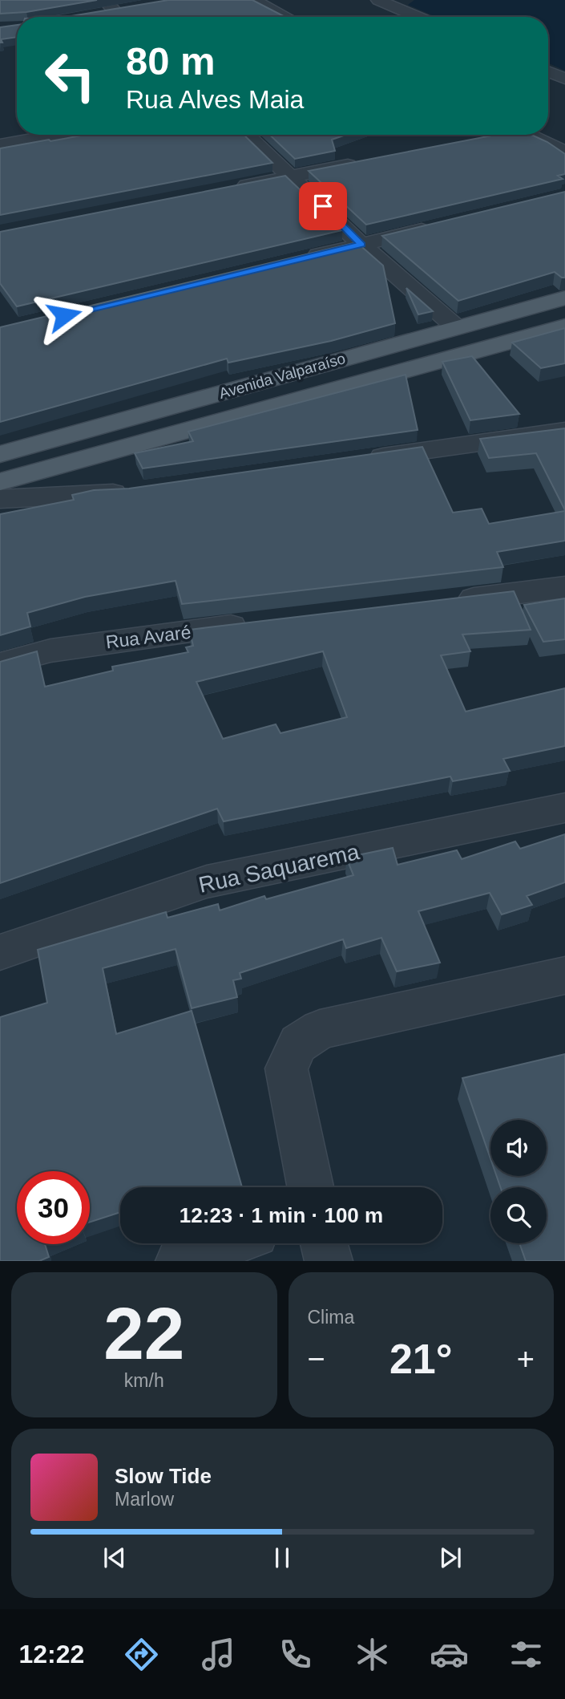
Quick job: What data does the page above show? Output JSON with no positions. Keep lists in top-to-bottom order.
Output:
{
  "streets": {
    "main road": ["Avenida Valparaíso"],
    "street": ["Rua Avaré", "Rua Saquarema"]
  },
  "page": {
    "turn": ["80 m", "Rua Alves Maia"],
    "limit": "30",
    "trip": "12:23 · 1 min · 100 m",
    "tile": [
      ["22", "km/h"],
      "Clima"
    ],
    "heat": ["−", "21°", "+"],
    "song": ["Slow Tide", "Marlow"],
    "tabs": "12:22"
  }
}
